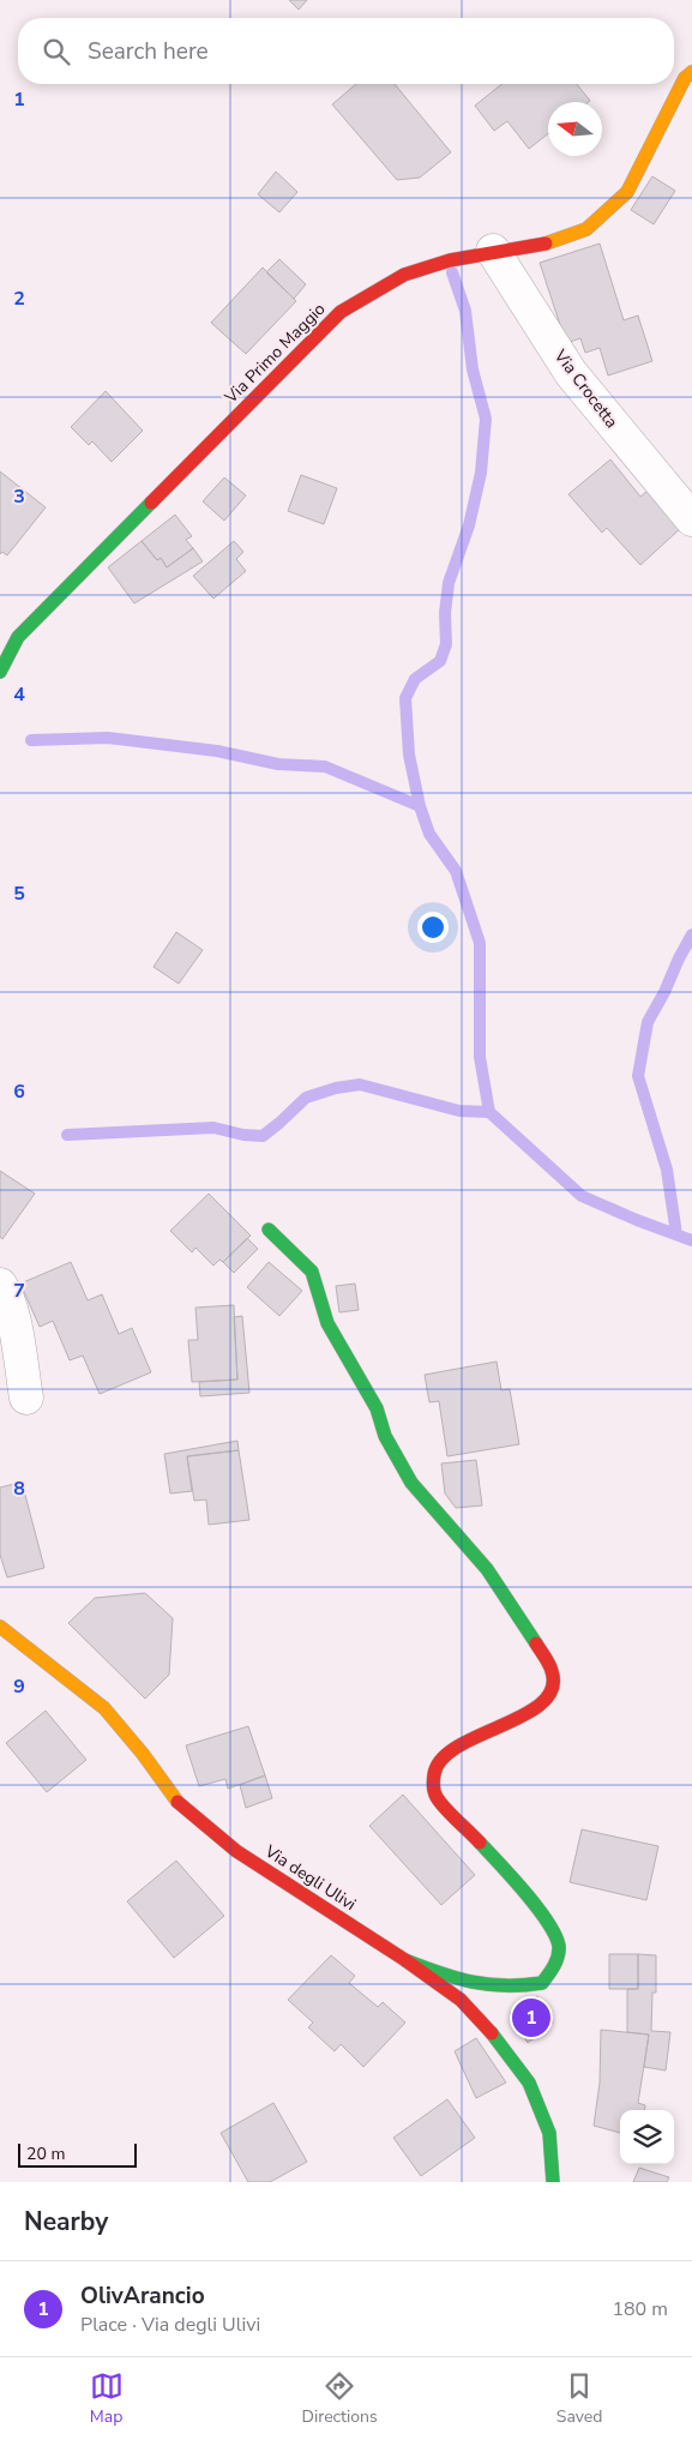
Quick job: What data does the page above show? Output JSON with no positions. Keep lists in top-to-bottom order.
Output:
{
  "streets": {
    "street": ["Via Primo Maggio", "Via Crocetta", "Via degli Ulivi"]
  },
  "crossings": [
    ["Via Primo Maggio", "Via Crocetta"]
  ],
  "scale_bar": "20 m",
  "north": "left",
  "page": {
    "search": "Search here",
    "pins": "1",
    "scale": "20 m",
    "heading": "Nearby",
    "list": [
      {
        "mark": "1",
        "name": "OlivArancio",
        "note": "Place · Via degli Ulivi",
        "value": "180 m"
      }
    ],
    "nav": ["Map", "Directions", "Saved"]
  },
  "grid": {
    "rows": [
      "1",
      "2",
      "3",
      "4",
      "5",
      "6",
      "7",
      "8",
      "9"
    ]
  }
}
